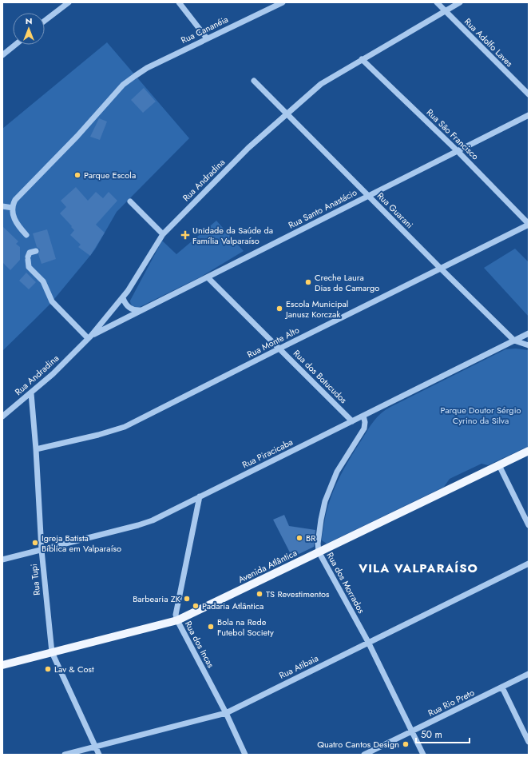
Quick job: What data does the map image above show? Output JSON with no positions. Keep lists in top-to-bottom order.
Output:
{
  "streets": {
    "main road": ["Avenida Atlântica"],
    "street": [
      "Rua Cananéia",
      "Rua Adolfo Laves",
      "Rua São Francisco",
      "Rua Andradina",
      "Rua Santo Anastácio",
      "Rua Guarani",
      "Rua Monte Alto",
      "Rua dos Botucudos",
      "Rua Piracicaba",
      "Rua Tupi",
      "Rua dos Morrados",
      "Rua dos Incas",
      "Rua Atibaia",
      "Rua Rio Preto"
    ]
  },
  "crossings": [
    ["Rua Adolfo Laves", "Rua Andradina"],
    ["Rua São Francisco", "Rua Andradina"],
    ["Rua São Francisco", "Rua Santo Anastácio"],
    ["Rua São Francisco", "Rua Monte Alto"],
    ["Rua Andradina", "Rua Santo Anastácio"],
    ["Rua Andradina", "Rua Guarani"],
    ["Rua Andradina", "Rua Tupi"],
    ["Rua Santo Anastácio", "Rua Guarani"],
    ["Rua Santo Anastácio", "Rua dos Botucudos"],
    ["Rua Guarani", "Rua Monte Alto"],
    ["Rua Guarani", "Rua Piracicaba"],
    ["Rua Monte Alto", "Rua dos Botucudos"],
    ["Rua Monte Alto", "Rua Tupi"],
    ["Rua dos Botucudos", "Rua Piracicaba"],
    ["Rua Piracicaba", "Rua Tupi"],
    ["Rua Piracicaba", "Rua dos Morrados"],
    ["Rua Piracicaba", "Rua dos Incas"],
    ["Avenida Atlântica", "Rua Tupi"],
    ["Avenida Atlântica", "Rua dos Morrados"],
    ["Avenida Atlântica", "Rua dos Incas"],
    ["Rua Tupi", "Rua Atibaia"],
    ["Rua dos Morrados", "Rua Atibaia"],
    ["Rua dos Morrados", "Rua Rio Preto"],
    ["Rua dos Incas", "Rua Atibaia"]
  ],
  "districts": ["VILA VALPARAÍSO"],
  "parks": ["Parque Doutor Sérgio Cyrino da Silva"],
  "places": {
    "other": [
      "Parque Escola",
      "Creche Laura Dias de Camargo",
      "Escola Municipal Janusz Korczak",
      "BR",
      "Igreja Batista Bíblica em Valparaíso",
      "TS Revestimentos",
      "Barbearia ZK",
      "Padaria Atlântica",
      "Bola na Rede Futebol Society",
      "Lav & Cost",
      "Quatro Cantos Design"
    ],
    "health": ["Unidade da Saúde da Família Valparaíso"]
  },
  "scale_bar": "50 m",
  "north": "top"
}
